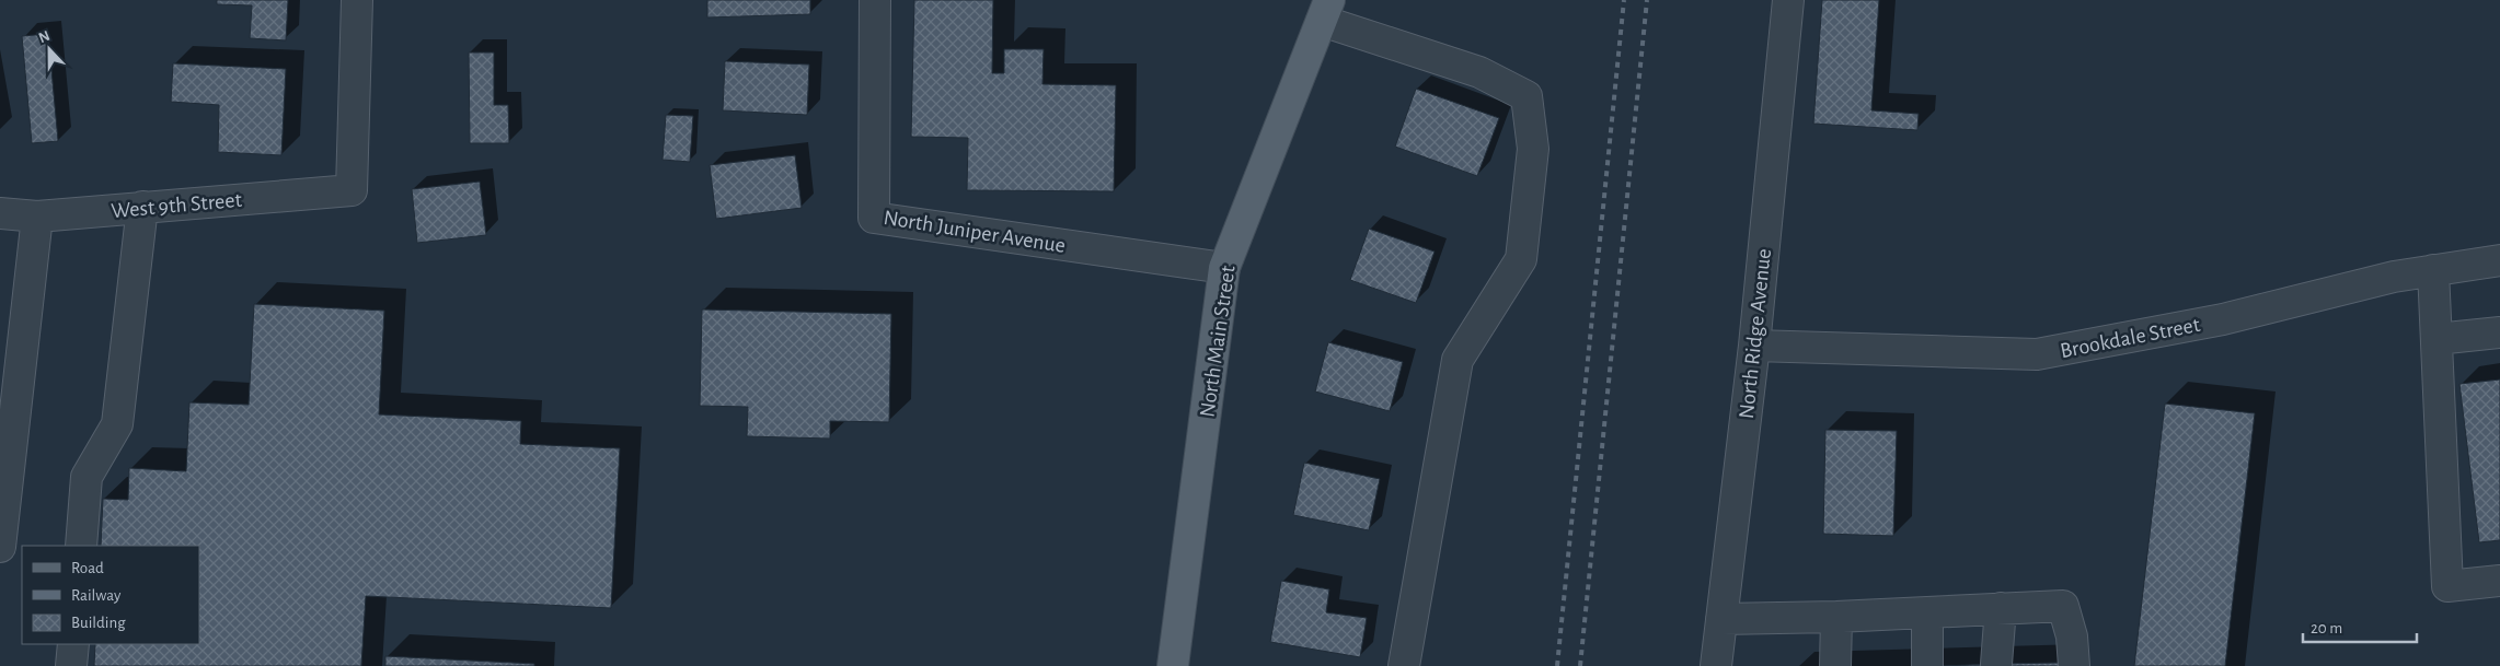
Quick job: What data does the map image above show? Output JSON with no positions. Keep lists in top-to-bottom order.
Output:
{
  "streets": {
    "main road": ["North Main Street"],
    "street": [
      "West 9th Street",
      "North Juniper Avenue",
      "North Ridge Avenue",
      "Brookdale Street"
    ]
  },
  "crossings": [
    ["North Juniper Avenue", "North Main Street"],
    ["North Ridge Avenue", "Brookdale Street"]
  ],
  "legend": ["Road", "Railway", "Building"],
  "scale_bar": "20 m",
  "north": "top"
}
